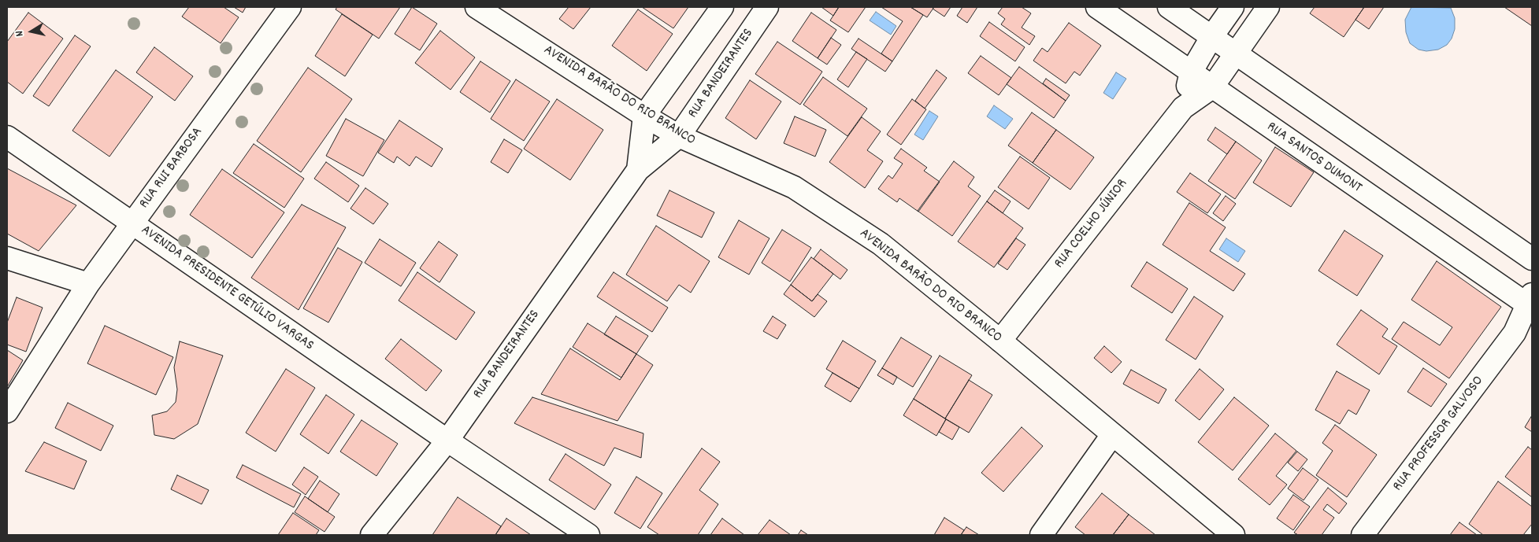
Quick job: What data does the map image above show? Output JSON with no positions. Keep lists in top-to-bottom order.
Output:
{
  "streets": {
    "street": [
      "RUA BANDEIRANTES",
      "AVENIDA BARÃO DO RIO BRANCO",
      "RUA SANTOS DUMONT",
      "RUA RUI BARBOSA",
      "RUA COELHO JÚNIOR",
      "AVENIDA PRESIDENTE GETÚLIO VARGAS",
      "RUA PROFESSOR GALVOSO"
    ]
  },
  "crossings": [
    ["RUA BANDEIRANTES", "AVENIDA BARÃO DO RIO BRANCO"],
    ["RUA BANDEIRANTES", "AVENIDA PRESIDENTE GETÚLIO VARGAS"],
    ["AVENIDA BARÃO DO RIO BRANCO", "RUA COELHO JÚNIOR"],
    ["RUA SANTOS DUMONT", "RUA COELHO JÚNIOR"],
    ["RUA SANTOS DUMONT", "RUA PROFESSOR GALVOSO"],
    ["RUA RUI BARBOSA", "AVENIDA PRESIDENTE GETÚLIO VARGAS"]
  ],
  "north": "left"
}
